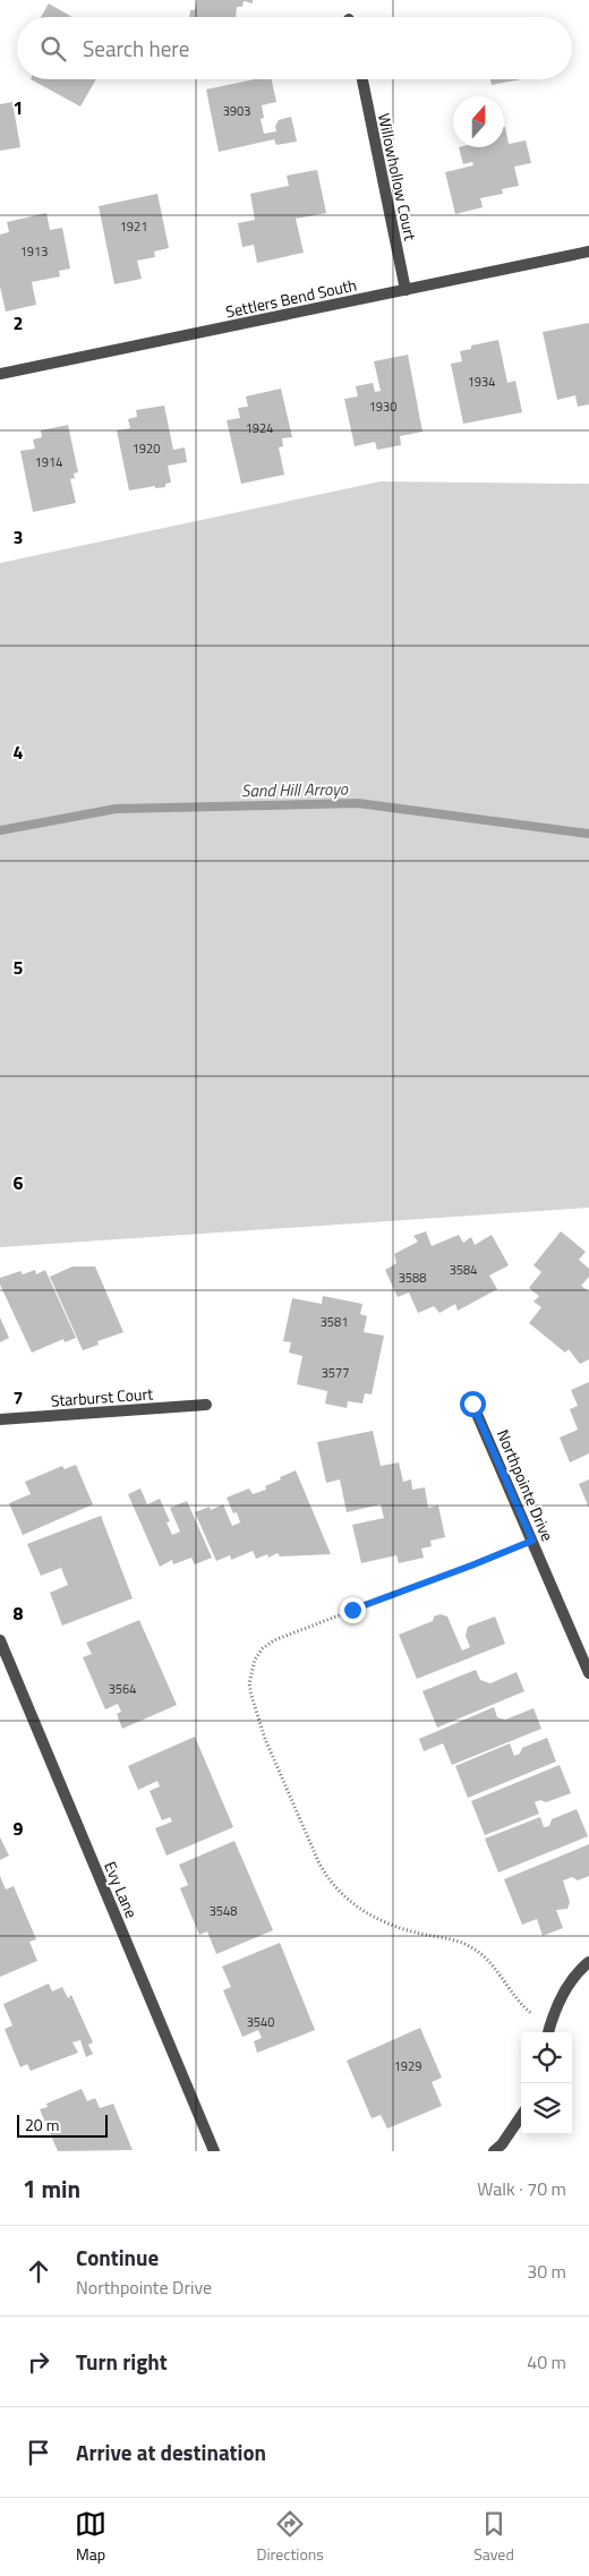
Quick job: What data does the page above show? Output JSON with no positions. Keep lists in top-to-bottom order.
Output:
{
  "streets": {
    "street": [
      "Willowhollow Court",
      "Settlers Bend South",
      "Starburst Court",
      "Northpointe Drive",
      "Evy Lane"
    ]
  },
  "crossings": [
    ["Willowhollow Court", "Settlers Bend South"]
  ],
  "water": ["Sand Hill Arroyo"],
  "house_numbers": [
    "3903",
    "1921",
    "1913",
    "1934",
    "1930",
    "1924",
    "1920",
    "1914",
    "3584",
    "3588",
    "3581",
    "3577",
    "3564",
    "3548",
    "3540",
    "1929"
  ],
  "scale_bar": "20 m",
  "north": "top",
  "page": {
    "search": "Search here",
    "scale": "20 m",
    "heading": ["1 min", "Walk · 70 m"],
    "list": [
      ["Continue", "Northpointe Drive", "30 m"],
      ["Turn right", "40 m"],
      "Arrive at destination"
    ],
    "nav": ["Map", "Directions", "Saved"]
  },
  "grid": {
    "rows": [
      "1",
      "2",
      "3",
      "4",
      "5",
      "6",
      "7",
      "8",
      "9"
    ]
  }
}
